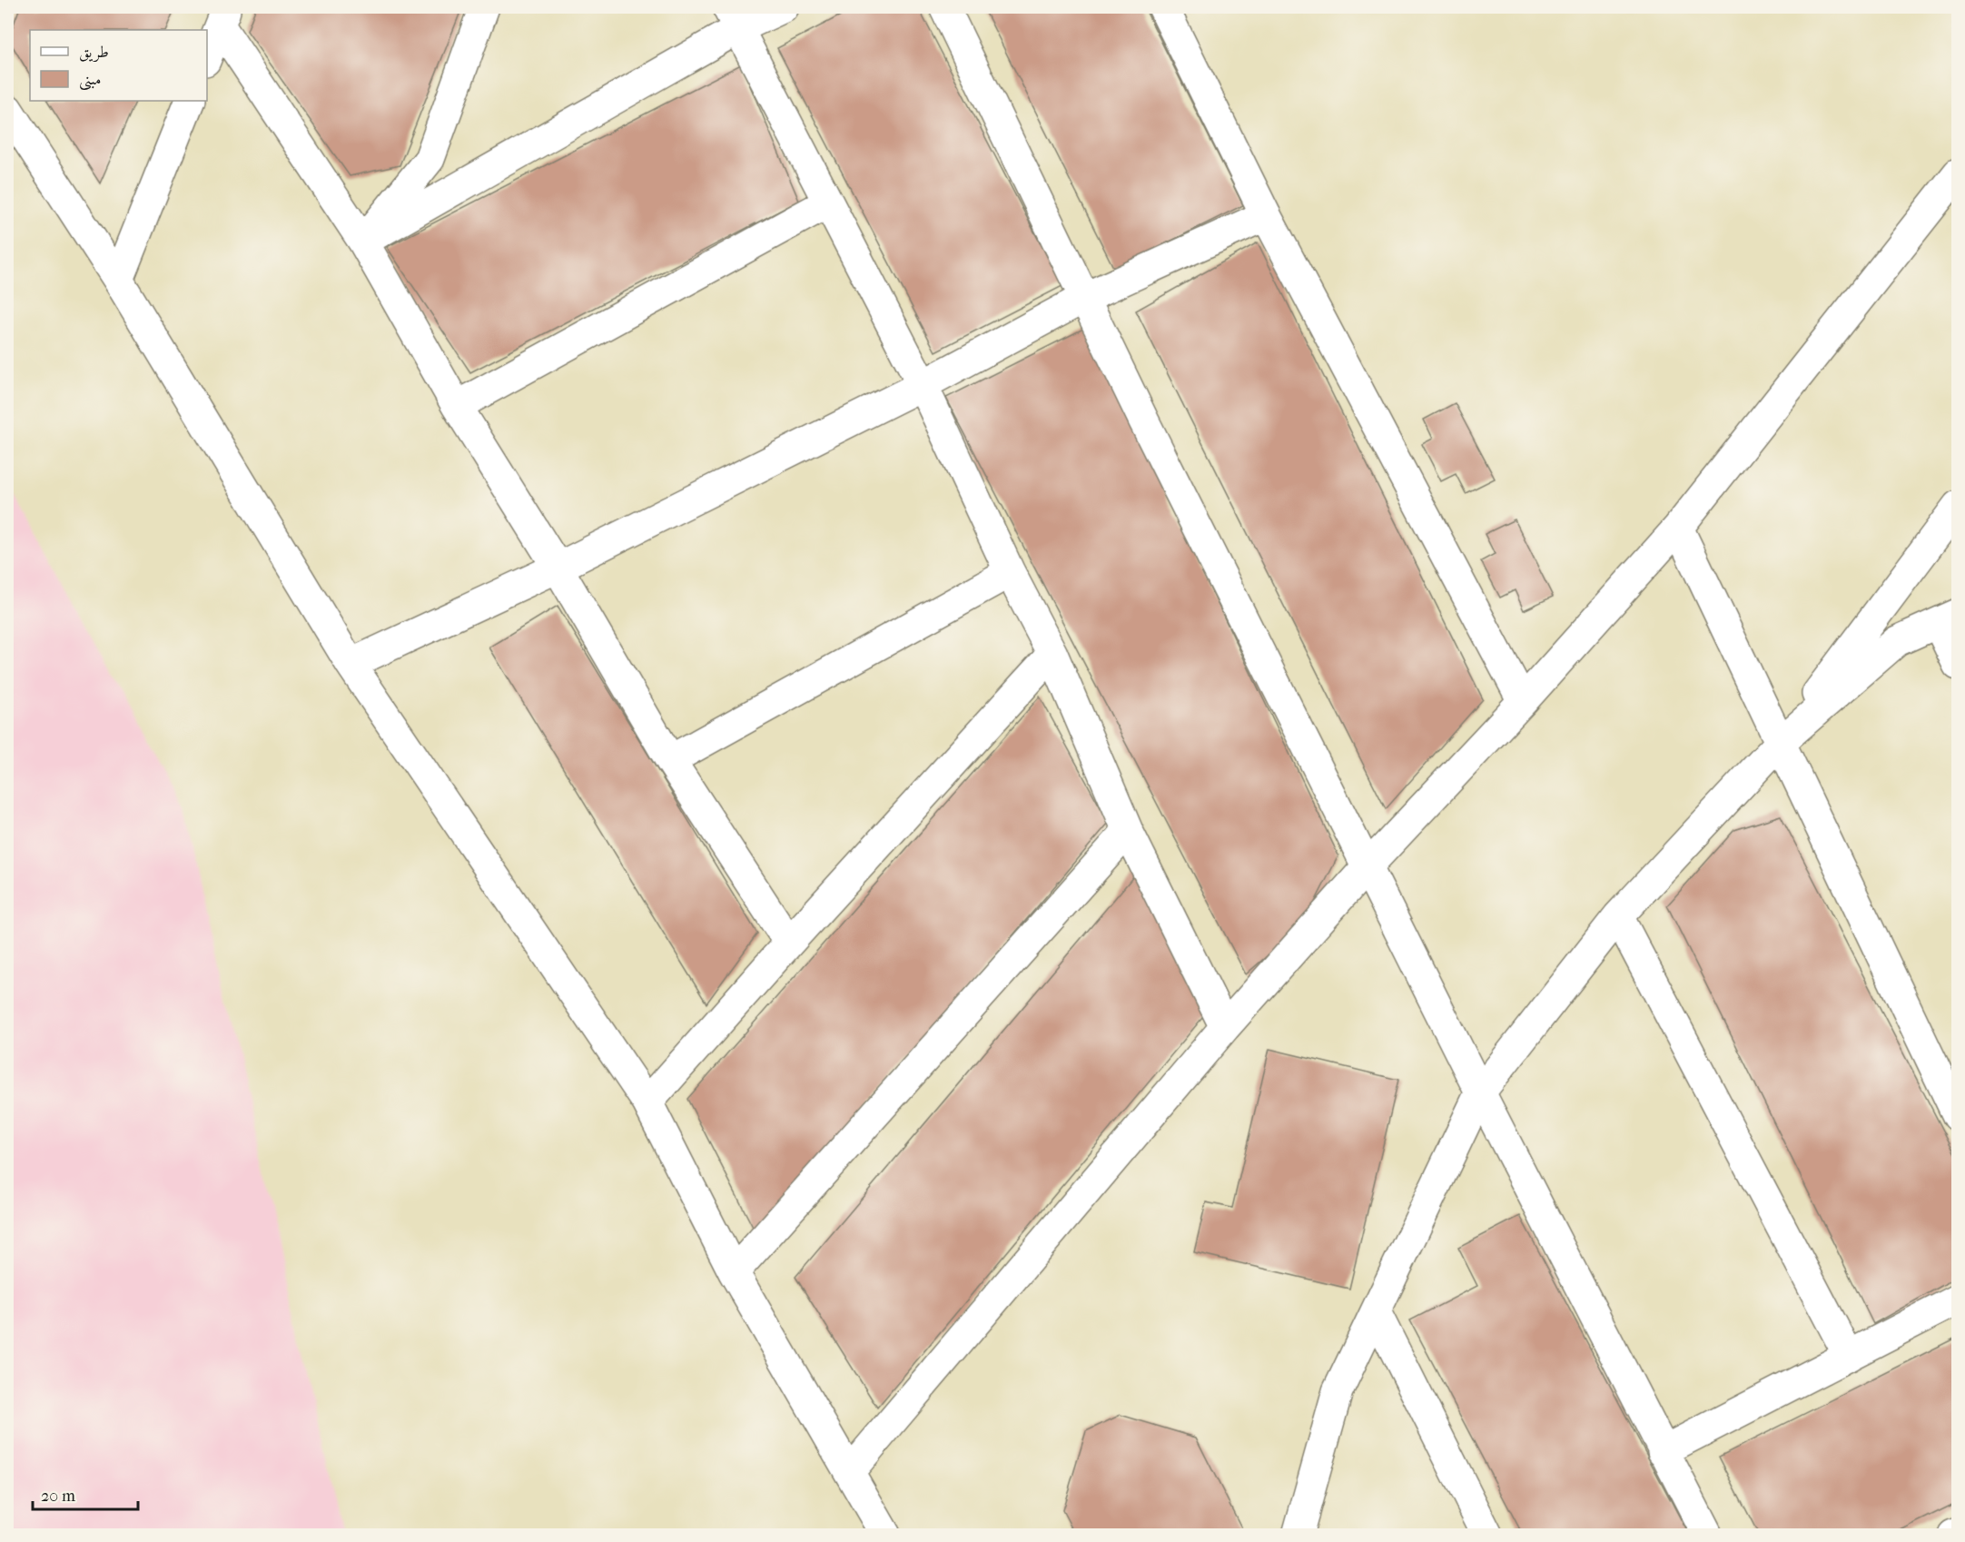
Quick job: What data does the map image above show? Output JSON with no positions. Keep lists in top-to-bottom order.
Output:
{
  "legend": ["طريق", "مبنى"],
  "scale_bar": "20 m"
}
